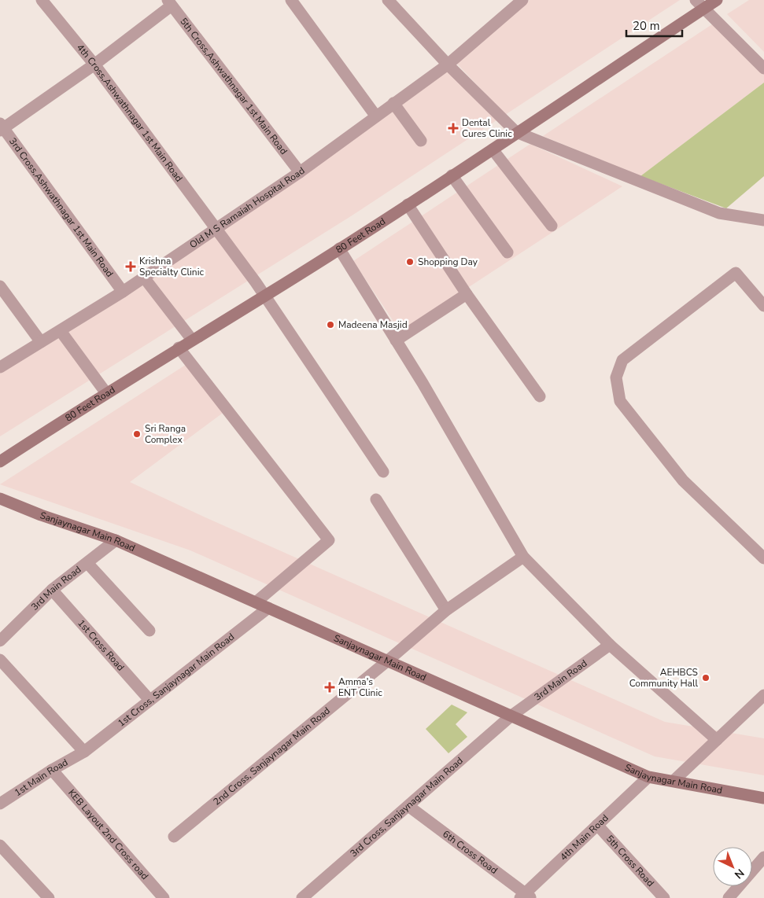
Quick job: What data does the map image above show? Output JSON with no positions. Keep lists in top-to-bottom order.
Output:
{
  "streets": {
    "street": [
      "5th Cross,Ashwathnagar 1st Main Road",
      "4th Cross,Ashwathnagar 1st Main Road",
      "3rd Cross,Ashwathnagar 1st Main Road",
      "Old M S Ramaiah Hospital Road",
      "80 Feet Road",
      "Sanjaynagar Main Road",
      "3rd Main Road",
      "1st Cross Road",
      "1st Cross, Sanjaynagar Main Road",
      "2nd Cross, Sanjaynagar Main Road",
      "1st Main Road",
      "3rd Cross, Sanjaynagar Main Road",
      "KEB Layout 2nd Cross road",
      "4th Main Road",
      "6th Cross Road",
      "5th Cross Road"
    ]
  },
  "crossings": [
    ["5th Cross,Ashwathnagar 1st Main Road", "Old M S Ramaiah Hospital Road"],
    ["4th Cross,Ashwathnagar 1st Main Road", "Old M S Ramaiah Hospital Road"],
    ["4th Cross,Ashwathnagar 1st Main Road", "80 Feet Road"],
    ["3rd Cross,Ashwathnagar 1st Main Road", "Old M S Ramaiah Hospital Road"],
    ["Sanjaynagar Main Road", "3rd Main Road"],
    ["Sanjaynagar Main Road", "1st Cross, Sanjaynagar Main Road"],
    ["Sanjaynagar Main Road", "2nd Cross, Sanjaynagar Main Road"],
    ["Sanjaynagar Main Road", "3rd Cross, Sanjaynagar Main Road"],
    ["Sanjaynagar Main Road", "4th Main Road"],
    ["3rd Main Road", "1st Cross Road"],
    ["3rd Main Road", "3rd Cross, Sanjaynagar Main Road"],
    ["1st Cross Road", "1st Cross, Sanjaynagar Main Road"],
    ["1st Cross, Sanjaynagar Main Road", "1st Main Road"],
    ["1st Main Road", "KEB Layout 2nd Cross road"],
    ["3rd Cross, Sanjaynagar Main Road", "6th Cross Road"],
    ["4th Main Road", "6th Cross Road"],
    ["4th Main Road", "5th Cross Road"]
  ],
  "places": {
    "health": ["Dental Cures Clinic", "Krishna Specialty Clinic", "Amma's ENT Clinic"],
    "other": [
      "Shopping Day",
      "Madeena Masjid",
      "Sri Ranga Complex",
      "AEHBCS Community Hall"
    ]
  },
  "scale_bar": "20 m",
  "north": "bottom right"
}
